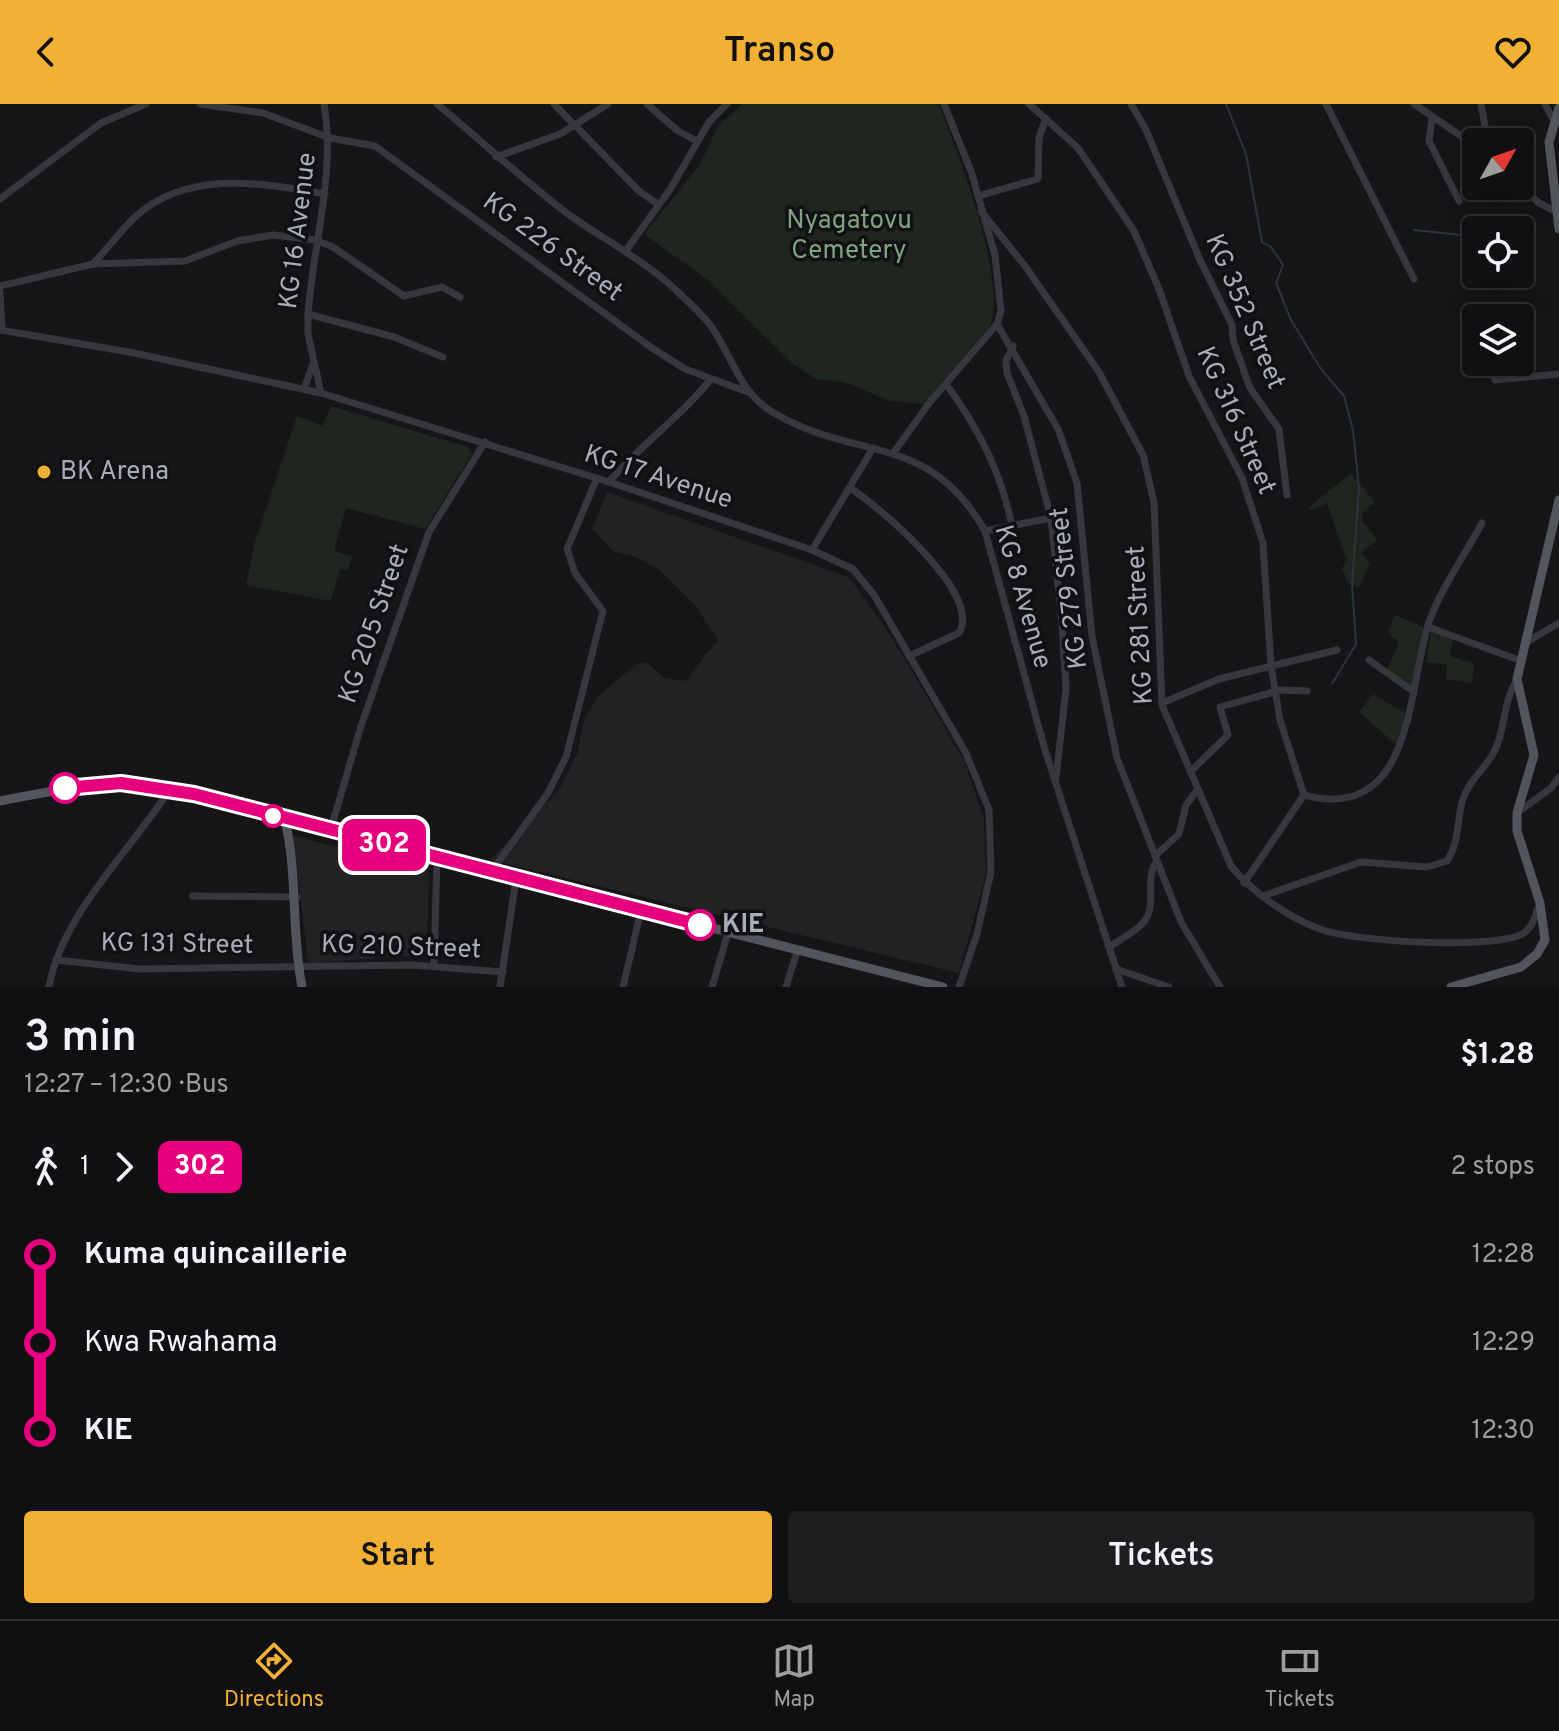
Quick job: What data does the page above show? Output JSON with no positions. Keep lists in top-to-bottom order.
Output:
{
  "streets": {
    "street": [
      "KG 16 Avenue",
      "KG 226 Street",
      "KG 352 Street",
      "KG 316 Street",
      "KG 17 Avenue",
      "KG 279 Street",
      "KG 8 Avenue",
      "KG 205 Street",
      "KG 281 Street",
      "KG 131 Street",
      "KG 210 Street"
    ]
  },
  "crossings": [
    ["KG 16 Avenue", "KG 226 Street"],
    ["KG 16 Avenue", "KG 17 Avenue"],
    ["KG 226 Street", "KG 8 Avenue"],
    ["KG 17 Avenue", "KG 205 Street"],
    ["KG 131 Street", "KG 210 Street"]
  ],
  "parks": ["Nyagatovu Cemetery"],
  "places": ["BK Arena", "KIE"],
  "lines": ["bus line 302"],
  "north": "top right",
  "page": {
    "header": "Transo",
    "on_map": "302",
    "heading": ["3 min", "12:27 – 12:30 · Bus", "$1.28"],
    "legs": ["1", "302", "2 stops"],
    "list": [
      {
        "name": "Kuma quincaillerie",
        "value": "12:28"
      },
      {
        "name": "Kwa Rwahama",
        "value": "12:29"
      },
      {
        "name": "KIE",
        "value": "12:30"
      }
    ],
    "buttons": ["Start", "Tickets"],
    "tabs": ["Directions", "Map", "Tickets"]
  }
}
